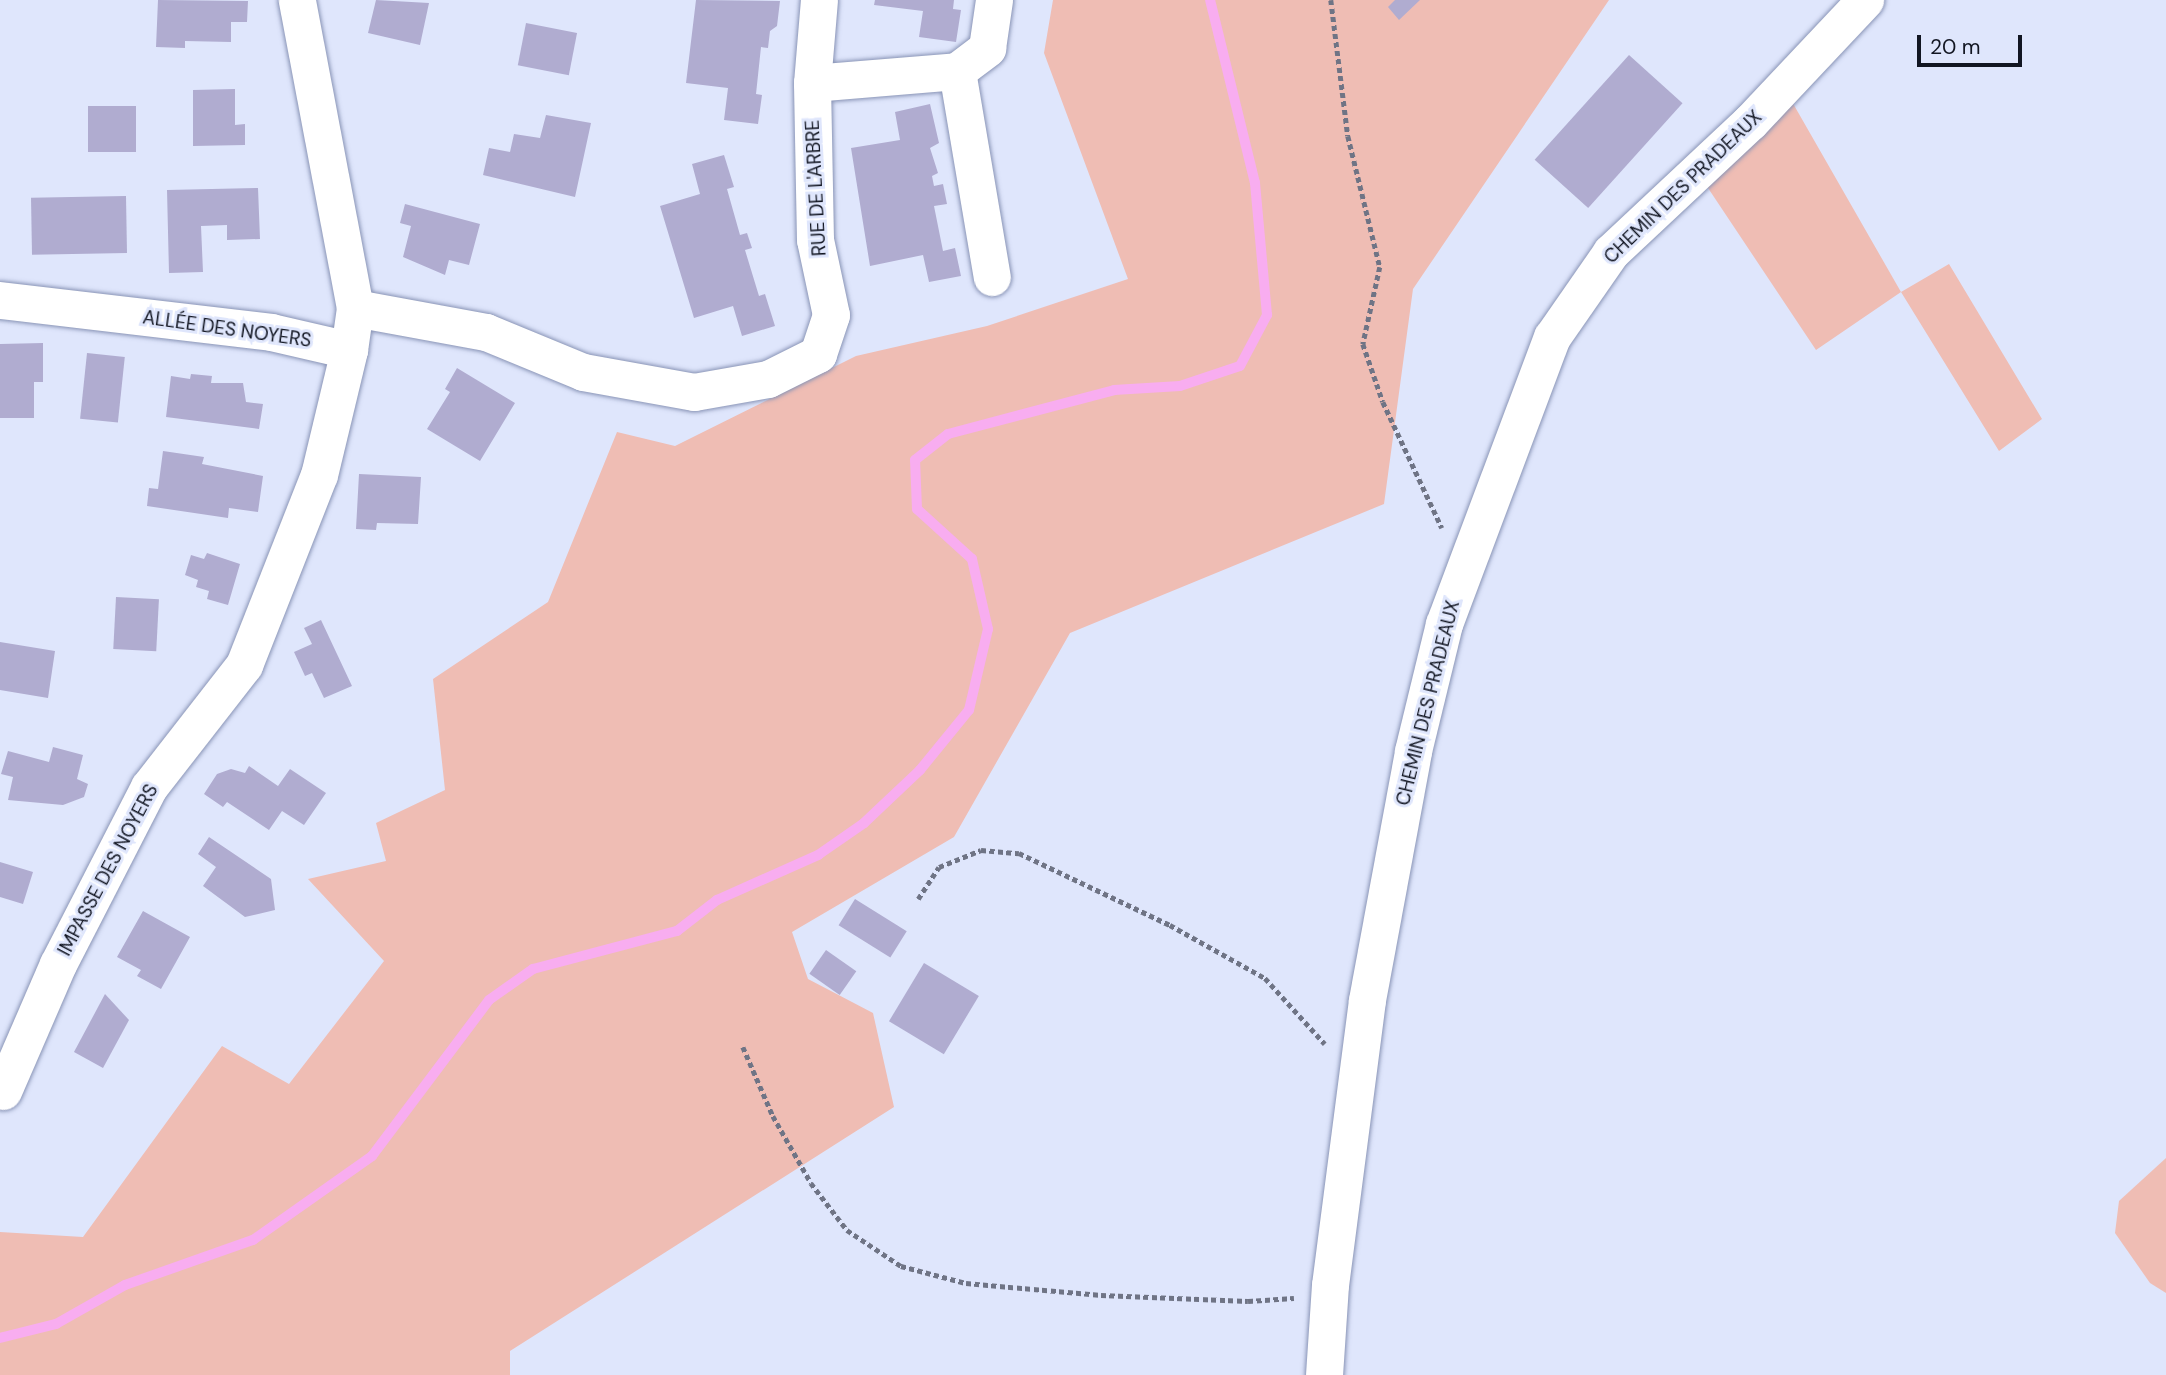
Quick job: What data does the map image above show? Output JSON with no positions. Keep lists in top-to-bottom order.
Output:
{
  "streets": {
    "street": [
      "CHEMIN DES PRADEAUX",
      "RUE DE L'ARBRE",
      "ALLÉE DES NOYERS",
      "IMPASSE DES NOYERS"
    ]
  },
  "crossings": [
    ["ALLÉE DES NOYERS", "IMPASSE DES NOYERS"]
  ],
  "scale_bar": "20 m"
}
